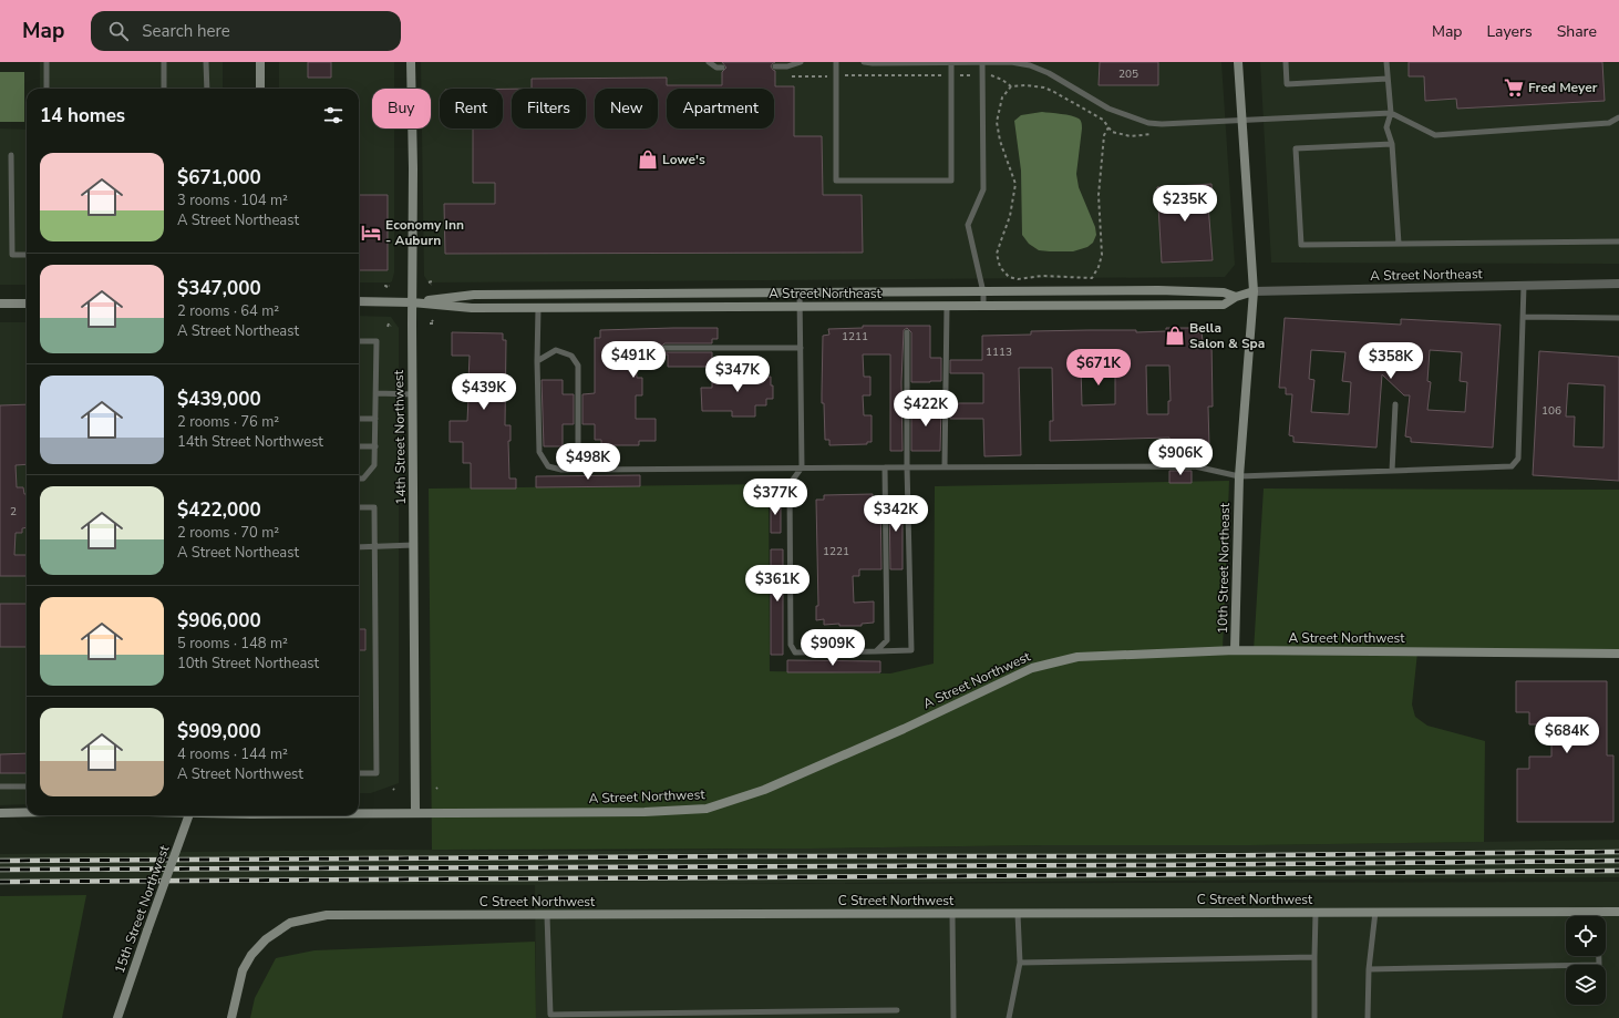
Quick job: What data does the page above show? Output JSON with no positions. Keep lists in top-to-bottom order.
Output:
{
  "streets": {
    "street": [
      "A Street Northeast",
      "14th Street Northwest",
      "10th Street Northeast",
      "A Street Northwest",
      "C Street Northwest",
      "15th Street Northwest"
    ]
  },
  "crossings": [
    ["A Street Northeast", "14th Street Northwest"],
    ["A Street Northeast", "10th Street Northeast"],
    ["14th Street Northwest", "A Street Northwest"],
    ["10th Street Northeast", "A Street Northwest"]
  ],
  "places": {
    "supermarket": ["Fred Meyer"],
    "shop": ["Lowe's", "Bella Salon & Spa"],
    "hotel": ["Economy Inn - Auburn"]
  },
  "house_numbers": [
    "205",
    "1211",
    "1113",
    "106",
    "2",
    "1221"
  ],
  "page": {
    "header": "Map",
    "search": "Search here",
    "nav": ["Map", "Layers", "Share"],
    "chip": [
      "Buy",
      "Rent",
      "Filters",
      "New",
      "Apartment"
    ],
    "heading": "14 homes",
    "list": [
      {
        "name": "$671,000",
        "note": "3 rooms · 104 m² · A Street Northeast"
      },
      {
        "name": "$347,000",
        "note": "2 rooms · 64 m² · A Street Northeast"
      },
      {
        "name": "$439,000",
        "note": "2 rooms · 76 m² · 14th Street Northwest"
      },
      {
        "name": "$422,000",
        "note": "2 rooms · 70 m² · A Street Northeast"
      },
      {
        "name": "$906,000",
        "note": "5 rooms · 148 m² · 10th Street Northeast"
      },
      {
        "name": "$909,000",
        "note": "4 rooms · 144 m² · A Street Northwest"
      }
    ],
    "price": [
      "$235K",
      "$491K",
      "$358K",
      "$671K",
      "$347K",
      "$439K",
      "$422K",
      "$906K",
      "$498K",
      "$377K",
      "$342K",
      "$361K",
      "$909K",
      "$684K"
    ]
  }
}
